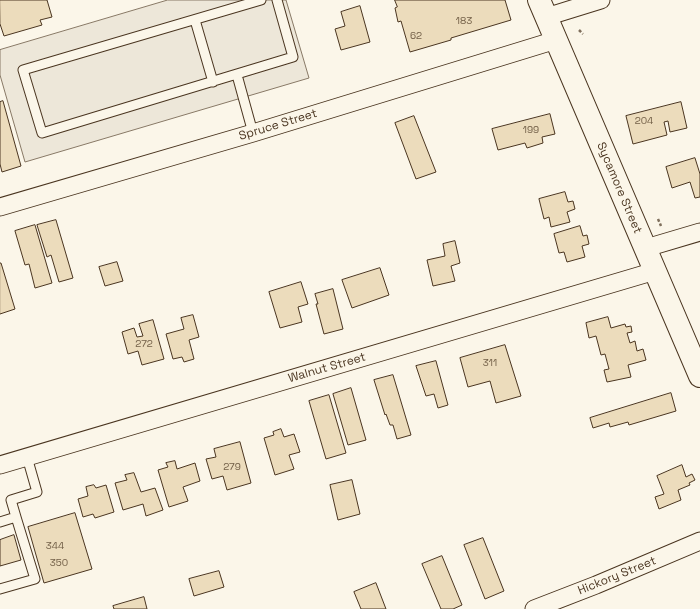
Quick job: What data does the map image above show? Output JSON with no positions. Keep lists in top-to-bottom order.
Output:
{
  "streets": {
    "street": [
      "Spruce Street",
      "Sycamore Street",
      "Walnut Street",
      "Hickory Street"
    ]
  },
  "crossings": [
    ["Spruce Street", "Sycamore Street"],
    ["Sycamore Street", "Walnut Street"]
  ],
  "house_numbers": [
    "183",
    "62",
    "204",
    "199",
    "272",
    "311",
    "279",
    "344",
    "350"
  ]
}
